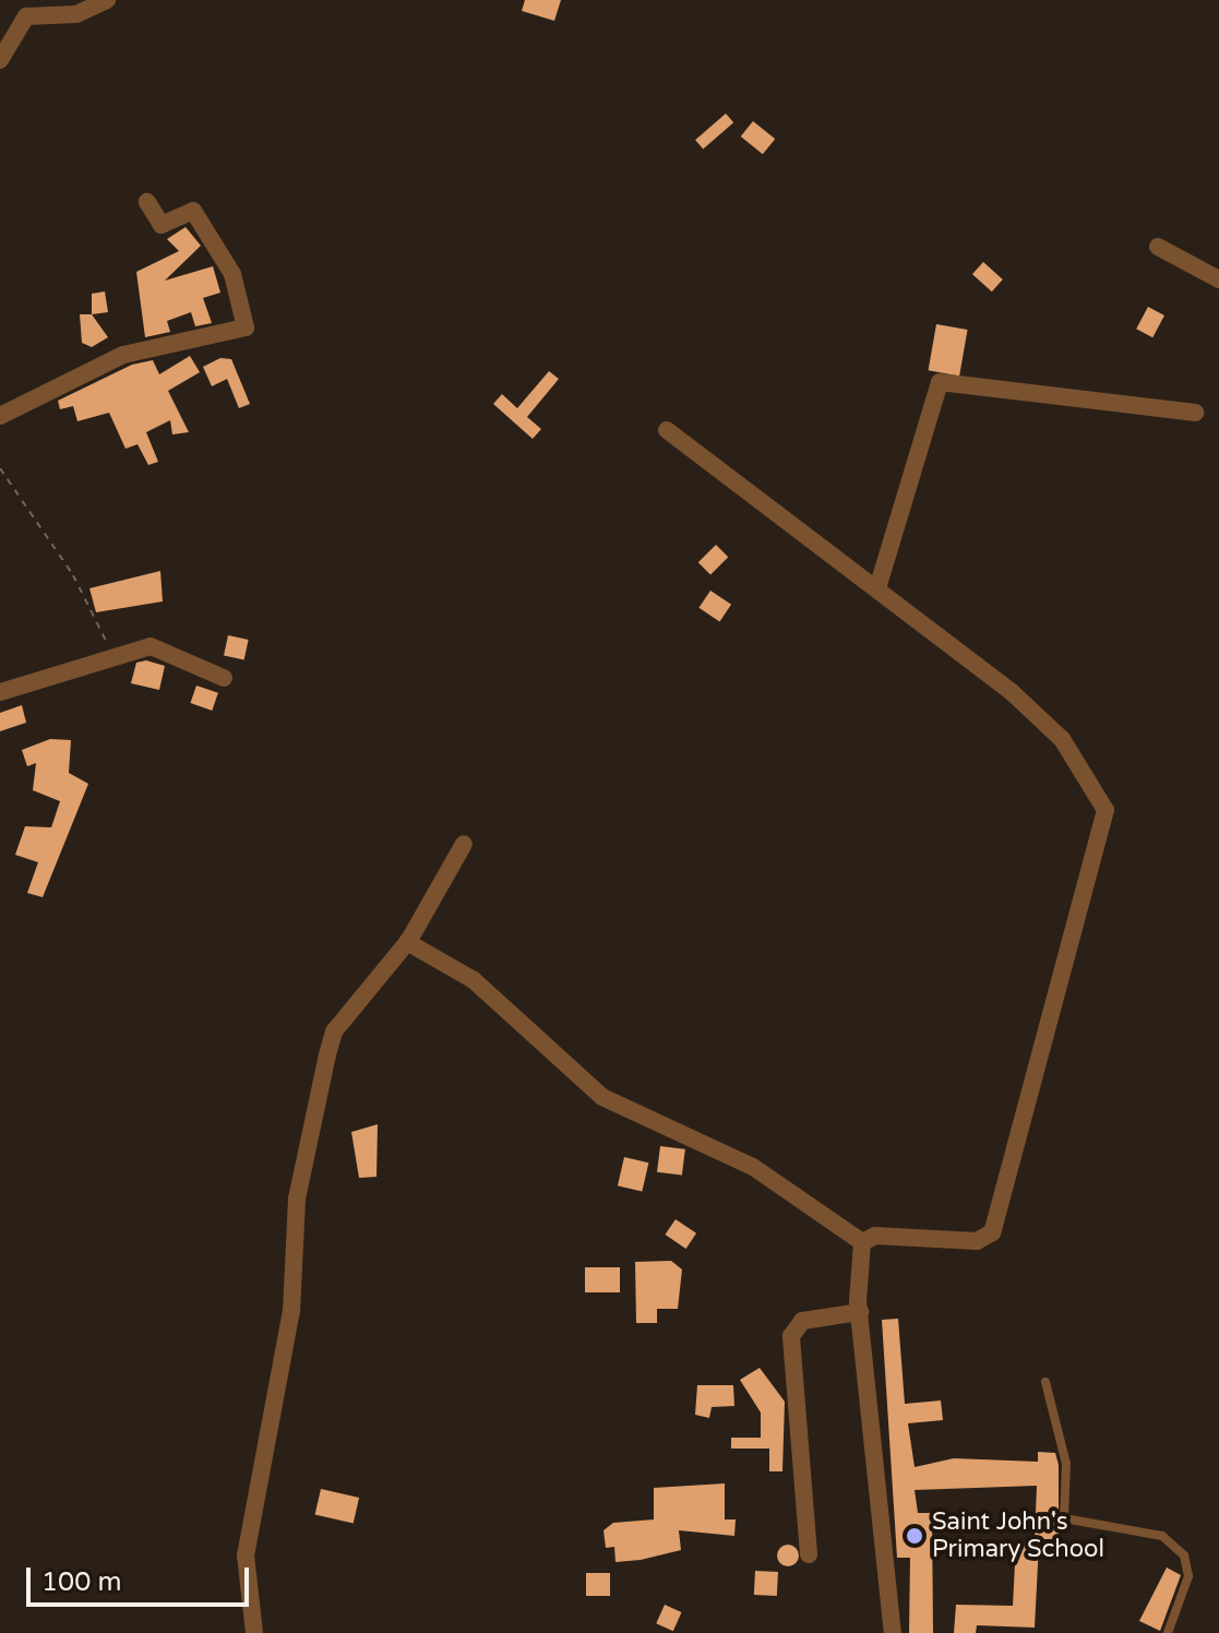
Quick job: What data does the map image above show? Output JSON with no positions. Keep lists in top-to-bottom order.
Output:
{
  "places": ["Saint John's Primary School"],
  "scale_bar": "100 m"
}
